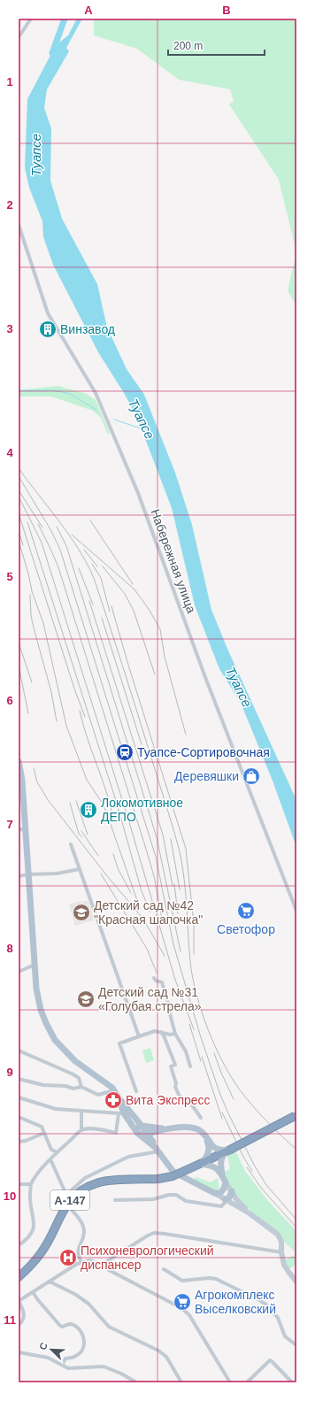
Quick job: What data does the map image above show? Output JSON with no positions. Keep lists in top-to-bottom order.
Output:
{
  "streets": {
    "highway": ["А-147"],
    "street": ["Набережная улица"]
  },
  "water": ["Туапсе"],
  "places": {
    "building": ["Винзавод", "Локомотивное ДЕПО"],
    "station": ["Туапсе-Сортировочная"],
    "shop": ["Деревяшки"],
    "supermarket": ["Светофор", "Агрокомплекс Выселковский"],
    "school or university": ["Детский сад №42 \"Красная шапочка\"", "Детский сад №31 «Голубая стрела»"],
    "pharmacy": ["Вита Экспресс"],
    "hospital": ["Психоневрологический диспансер"]
  },
  "scale_bar": "200 m",
  "north": "top left",
  "grid": {
    "columns": ["A", "B"],
    "rows": [
      "1",
      "2",
      "3",
      "4",
      "5",
      "6",
      "7",
      "8",
      "9",
      "10",
      "11"
    ]
  }
}
